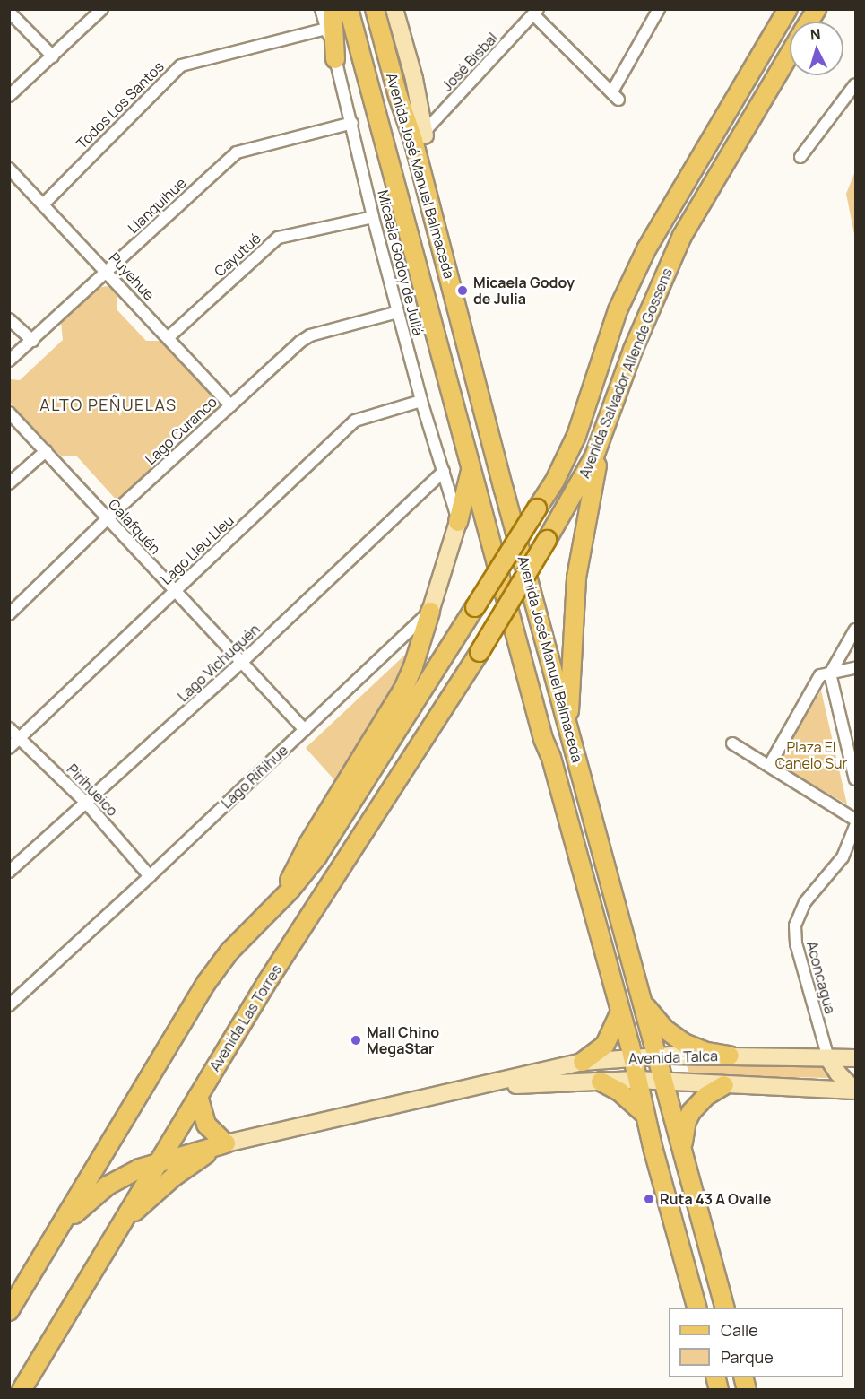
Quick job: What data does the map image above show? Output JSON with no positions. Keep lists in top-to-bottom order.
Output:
{
  "streets": {
    "main road": [
      "Avenida José Manuel Balmaceda",
      "Avenida Salvador Allende Gossens",
      "Lago Riñihue",
      "Avenida Las Torres",
      "Avenida Talca"
    ],
    "street": [
      "José Bisbal",
      "Todos Los Santos",
      "Llanquihue",
      "Cayutué",
      "Micaela Godoy de Juliá",
      "Puyehue",
      "Lago Curanco",
      "Calafquén",
      "Lago Lleu Lleu",
      "Lago Vichuquén",
      "Pirihueico",
      "Aconcagua"
    ]
  },
  "crossings": [
    ["José Bisbal", "Avenida José Manuel Balmaceda"],
    ["Todos Los Santos", "Micaela Godoy de Juliá"],
    ["Todos Los Santos", "Puyehue"],
    ["Avenida José Manuel Balmaceda", "Avenida Talca"],
    ["Llanquihue", "Micaela Godoy de Juliá"],
    ["Llanquihue", "Puyehue"],
    ["Cayutué", "Micaela Godoy de Juliá"],
    ["Cayutué", "Puyehue"],
    ["Micaela Godoy de Juliá", "Lago Curanco"],
    ["Micaela Godoy de Juliá", "Lago Lleu Lleu"],
    ["Micaela Godoy de Juliá", "Lago Vichuquén"],
    ["Micaela Godoy de Juliá", "Lago Riñihue"],
    ["Puyehue", "Lago Curanco"],
    ["Avenida Salvador Allende Gossens", "Avenida Las Torres"],
    ["Lago Curanco", "Calafquén"],
    ["Calafquén", "Lago Lleu Lleu"],
    ["Calafquén", "Lago Vichuquén"],
    ["Calafquén", "Lago Riñihue"],
    ["Lago Lleu Lleu", "Pirihueico"],
    ["Lago Vichuquén", "Pirihueico"],
    ["Lago Riñihue", "Pirihueico"],
    ["Aconcagua", "Avenida Talca"]
  ],
  "districts": ["ALTO PEÑUELAS"],
  "parks": ["Plaza El Canelo Sur"],
  "places": ["Micaela Godoy de Julia", "Mall Chino MegaStar", "Ruta 43 A Ovalle"],
  "legend": ["Calle", "Parque"],
  "north": "top"
}
